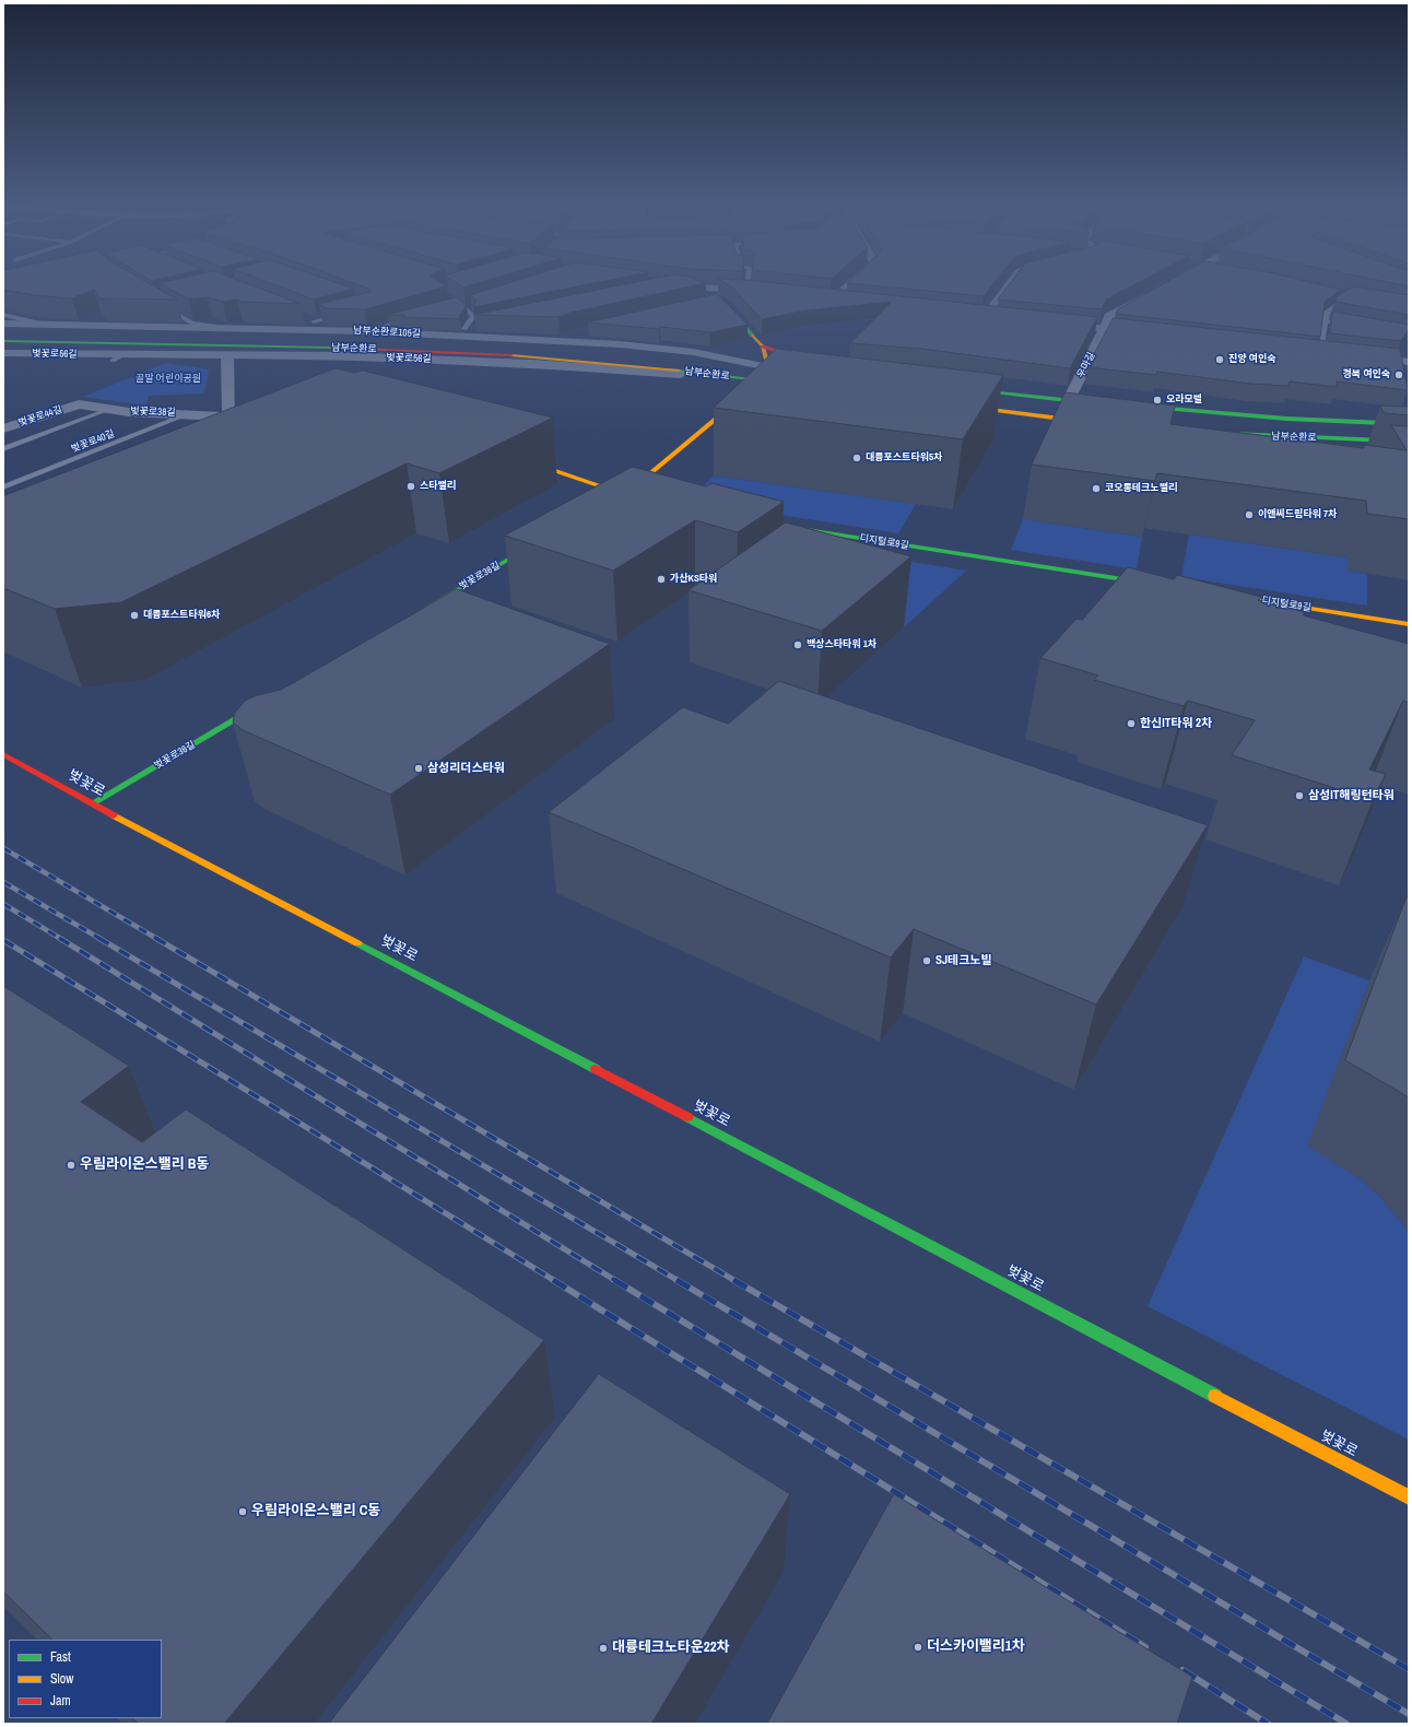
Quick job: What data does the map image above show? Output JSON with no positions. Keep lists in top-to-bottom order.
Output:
{
  "streets": {
    "main road": [
      "남부순환로",
      "디지털로9길",
      "벚꽃로36길",
      "벚꽃로"
    ],
    "street": [
      "남부순환로105길",
      "벚꽃로56길",
      "우마길",
      "벚꽃로38길",
      "벚꽃로44길"
    ],
    "lane": ["벚꽃로40길"]
  },
  "crossings": [
    ["남부순환로105길", "남부순환로"],
    ["남부순환로", "벚꽃로56길"],
    ["벚꽃로38길", "벚꽃로44길"],
    ["벚꽃로38길", "벚꽃로40길"],
    ["벚꽃로36길", "벚꽃로"]
  ],
  "parks": ["골말 어린이공원"],
  "places": [
    "진양 여인숙",
    "경북 여인숙",
    "오라모텔",
    "대륭포스트타워5차",
    "스타밸리",
    "코오롱테크노밸리",
    "이앤씨드림타워 7차",
    "가산KS타워",
    "대륭포스트타워6차",
    "백상스타타워 1차",
    "한신IT타워 2차",
    "삼성리더스타워",
    "삼성IT해링턴타워",
    "SJ테크노빌",
    "우림라이온스밸리 B동",
    "우림라이온스밸리 C동",
    "더스카이밸리1차",
    "대륭테크노타운22차"
  ],
  "legend": ["Fast", "Slow", "Jam"]
}
